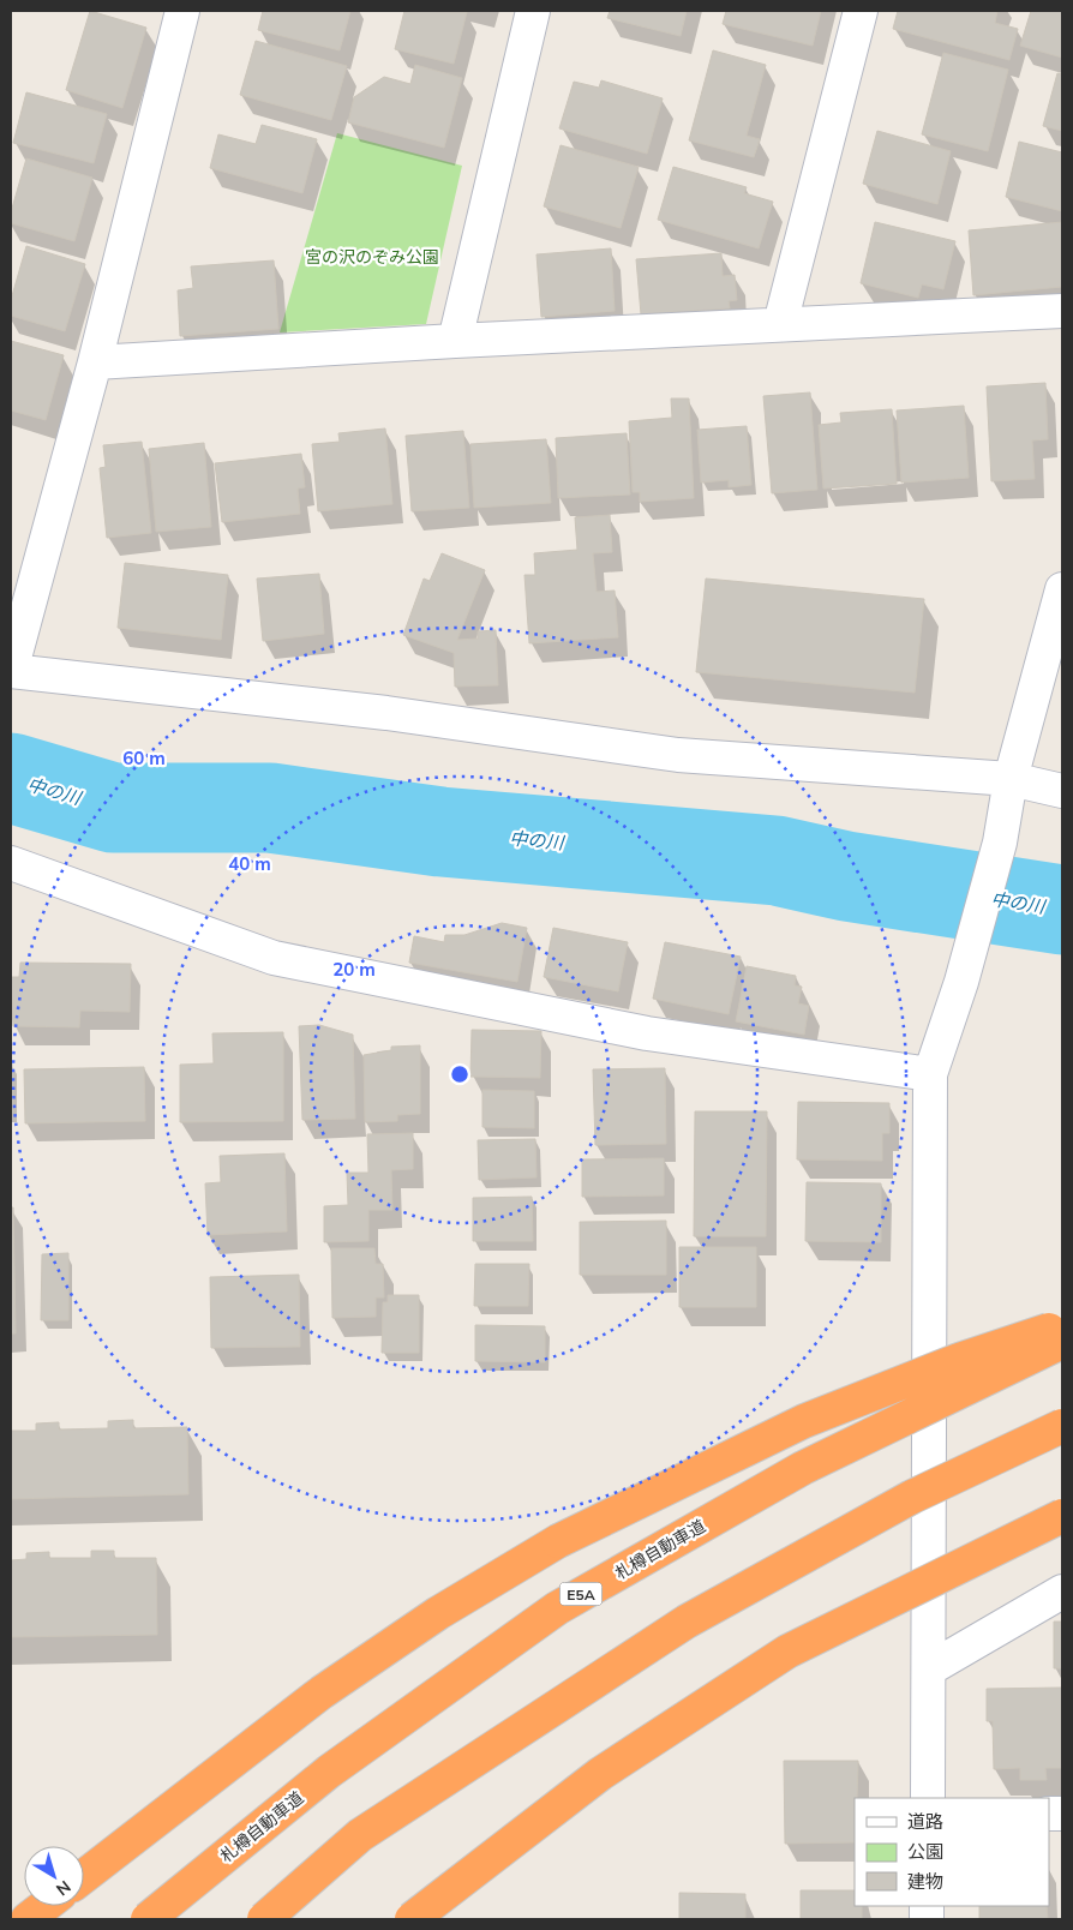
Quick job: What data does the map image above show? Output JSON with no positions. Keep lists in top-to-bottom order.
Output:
{
  "streets": {
    "highway": ["札樽自動車道", "E5A"]
  },
  "water": ["中の川"],
  "parks": ["宮の沢のぞみ公園"],
  "legend": ["道路", "公園", "建物"],
  "north": "bottom right",
  "rings": ["60 m", "40 m", "20 m"]
}
